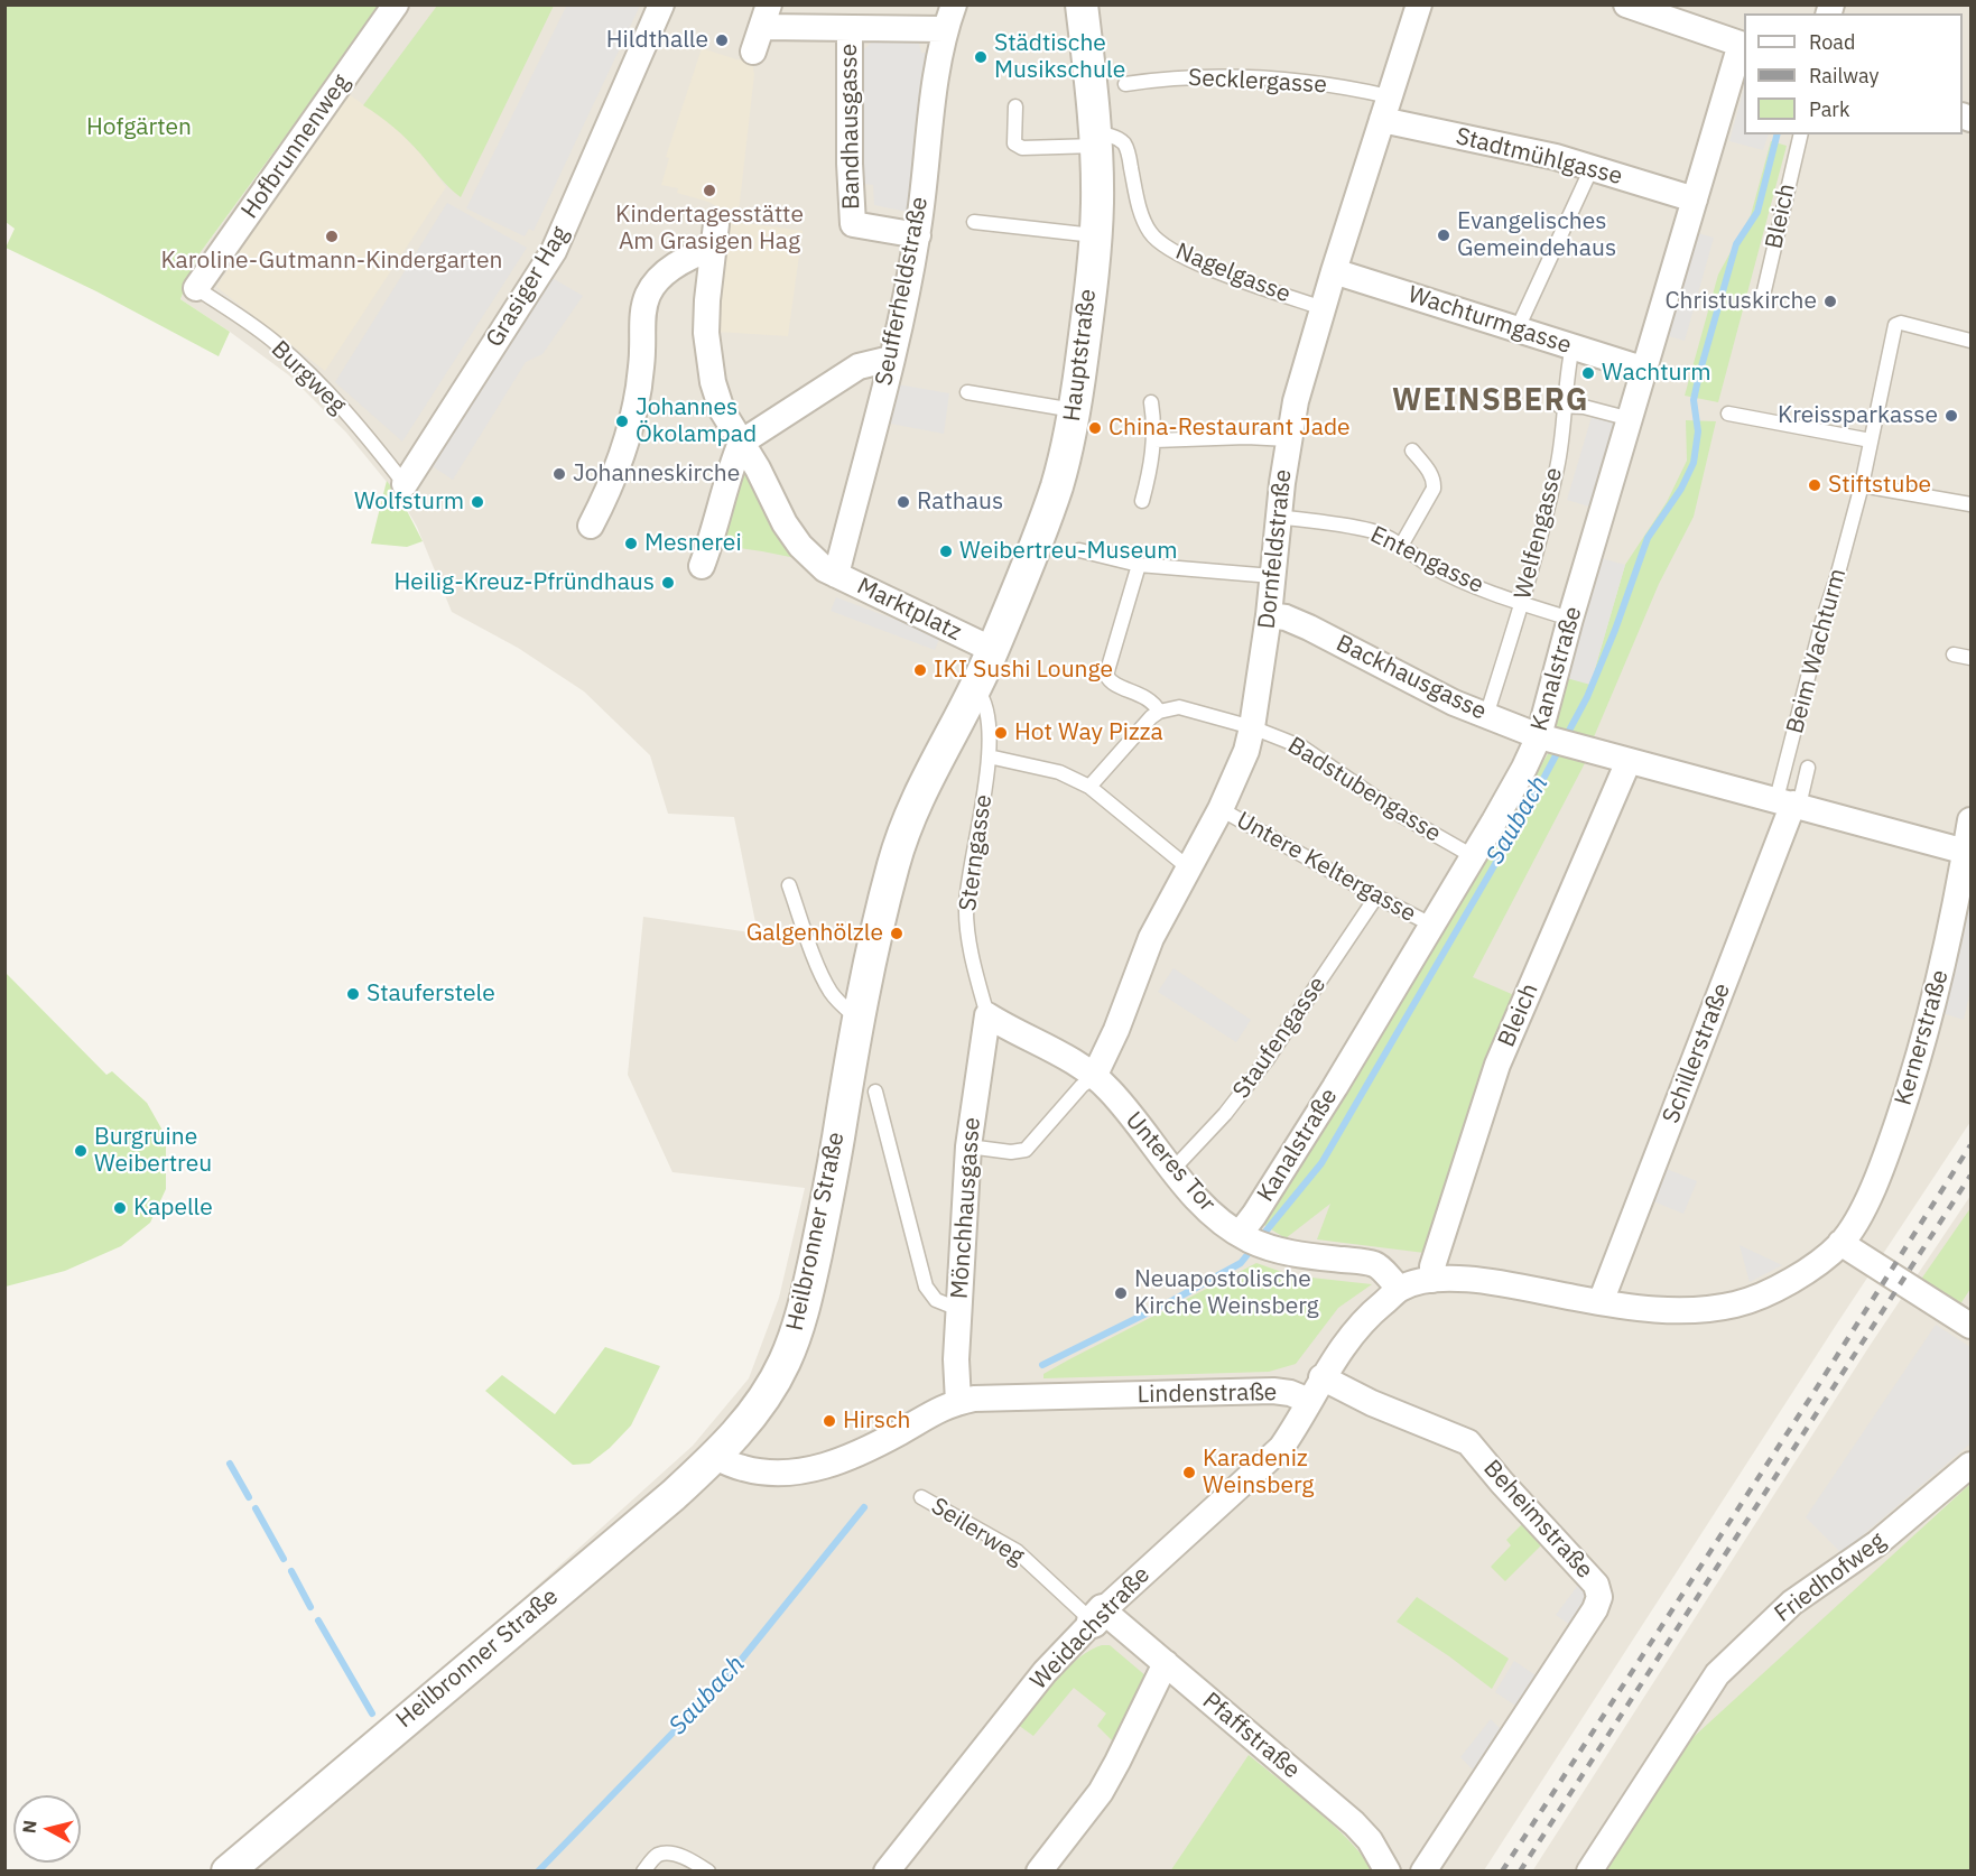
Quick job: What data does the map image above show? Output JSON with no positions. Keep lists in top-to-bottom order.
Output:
{
  "streets": {
    "street": [
      "Bandhausgasse",
      "Hofbrunnenweg",
      "Stadtmühlgasse",
      "Bleich",
      "Grasiger Hag",
      "Seufferheldstraße",
      "Wachturmgasse",
      "Hauptstraße",
      "Dornfeldstraße",
      "Marktplatz",
      "Kanalstraße",
      "Backhausgasse",
      "Kernerstraße",
      "Schillerstraße",
      "Unteres Tor",
      "Mönchhausgasse",
      "Heilbronner Straße",
      "Lindenstraße",
      "Beheimstraße",
      "Friedhofweg",
      "Weidachstraße",
      "Pfaffstraße"
    ],
    "lane": [
      "Secklergasse",
      "Nagelgasse",
      "Burgweg",
      "Welfengasse",
      "Entengasse",
      "Beim Wachturm",
      "Badstubengasse",
      "Sterngasse",
      "Untere Keltergasse",
      "Staufengasse",
      "Seilerweg"
    ]
  },
  "crossings": [
    ["Secklergasse", "Stadtmühlgasse"],
    ["Secklergasse", "Dornfeldstraße"],
    ["Bandhausgasse", "Seufferheldstraße"],
    ["Hofbrunnenweg", "Burgweg"],
    ["Stadtmühlgasse", "Dornfeldstraße"],
    ["Stadtmühlgasse", "Kanalstraße"],
    ["Bleich", "Lindenstraße"],
    ["Nagelgasse", "Hauptstraße"],
    ["Nagelgasse", "Dornfeldstraße"],
    ["Grasiger Hag", "Burgweg"],
    ["Seufferheldstraße", "Marktplatz"],
    ["Wachturmgasse", "Welfengasse"],
    ["Wachturmgasse", "Dornfeldstraße"],
    ["Wachturmgasse", "Kanalstraße"],
    ["Hauptstraße", "Marktplatz"],
    ["Hauptstraße", "Sterngasse"],
    ["Hauptstraße", "Heilbronner Straße"],
    ["Welfengasse", "Entengasse"],
    ["Welfengasse", "Backhausgasse"],
    ["Dornfeldstraße", "Entengasse"],
    ["Dornfeldstraße", "Backhausgasse"],
    ["Dornfeldstraße", "Badstubengasse"],
    ["Dornfeldstraße", "Untere Keltergasse"],
    ["Dornfeldstraße", "Unteres Tor"],
    ["Entengasse", "Kanalstraße"],
    ["Beim Wachturm", "Schillerstraße"],
    ["Kanalstraße", "Backhausgasse"],
    ["Kanalstraße", "Badstubengasse"],
    ["Kanalstraße", "Untere Keltergasse"],
    ["Kanalstraße", "Unteres Tor"],
    ["Sterngasse", "Mönchhausgasse"],
    ["Sterngasse", "Heilbronner Straße"],
    ["Untere Keltergasse", "Staufengasse"],
    ["Staufengasse", "Unteres Tor"],
    ["Kernerstraße", "Lindenstraße"],
    ["Schillerstraße", "Lindenstraße"],
    ["Unteres Tor", "Lindenstraße"],
    ["Mönchhausgasse", "Lindenstraße"],
    ["Heilbronner Straße", "Lindenstraße"],
    ["Lindenstraße", "Beheimstraße"],
    ["Lindenstraße", "Weidachstraße"],
    ["Seilerweg", "Weidachstraße"],
    ["Seilerweg", "Pfaffstraße"],
    ["Weidachstraße", "Pfaffstraße"]
  ],
  "districts": ["WEINSBERG"],
  "water": ["Saubach"],
  "parks": ["Hofgärten"],
  "places": [
    "Hildthalle",
    "Städtische Musikschule",
    "Kindertagesstätte Am Grasigen Hag",
    "Evangelisches Gemeindehaus",
    "Karoline-Gutmann-Kindergarten",
    "Christuskirche",
    "Wachturm",
    "Kreissparkasse",
    "Johannes Ökolampad",
    "China-Restaurant Jade",
    "Johanneskirche",
    "Stiftstube",
    "Wolfsturm",
    "Rathaus",
    "Mesnerei",
    "Weibertreu-Museum",
    "Heilig-Kreuz-Pfründhaus",
    "IKI Sushi Lounge",
    "Hot Way Pizza",
    "Galgenhölzle",
    "Stauferstele",
    "Burgruine Weibertreu",
    "Kapelle",
    "Neuapostolische Kirche Weinsberg",
    "Hirsch",
    "Karadeniz Weinsberg"
  ],
  "legend": ["Road", "Railway", "Park"],
  "north": "left"
}
